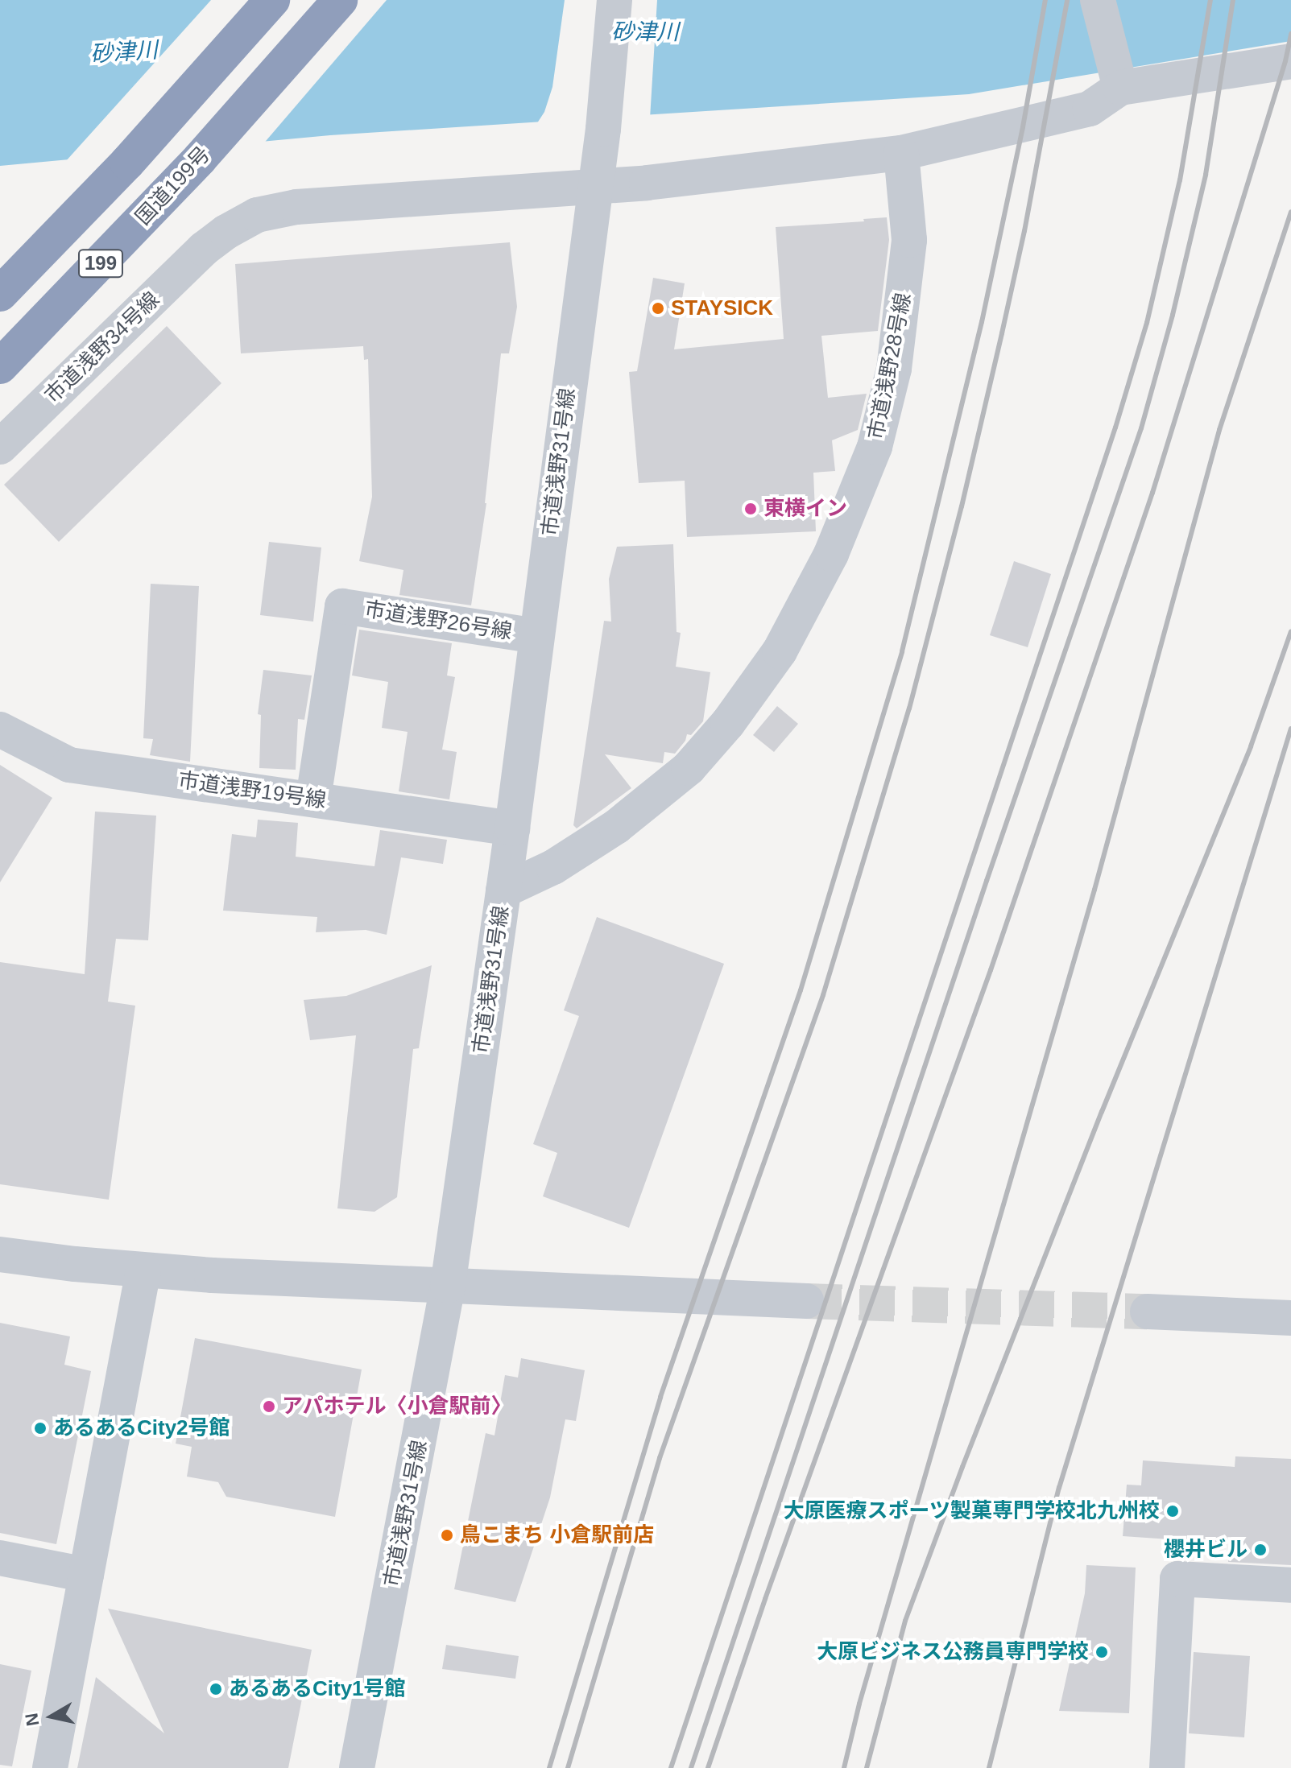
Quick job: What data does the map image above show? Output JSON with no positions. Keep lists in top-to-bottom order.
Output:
{
  "streets": {
    "highway": ["国道199号", "199"],
    "street": [
      "市道浅野34号線",
      "市道浅野28号線",
      "市道浅野31号線",
      "市道浅野26号線",
      "市道浅野19号線"
    ]
  },
  "crossings": [
    ["市道浅野34号線", "市道浅野28号線"],
    ["市道浅野34号線", "市道浅野31号線"],
    ["市道浅野28号線", "市道浅野31号線"],
    ["市道浅野31号線", "市道浅野26号線"],
    ["市道浅野31号線", "市道浅野19号線"],
    ["市道浅野26号線", "市道浅野19号線"]
  ],
  "water": ["砂津川"],
  "places": [
    "STAYSICK",
    "東横イン",
    "アパホテル〈小倉駅前〉",
    "あるあるCity2号館",
    "大原医療スポーツ製菓専門学校北九州校",
    "鳥こまち 小倉駅前店",
    "櫻井ビル",
    "大原ビジネス公務員専門学校",
    "あるあるCity1号館"
  ],
  "north": "left"
}
